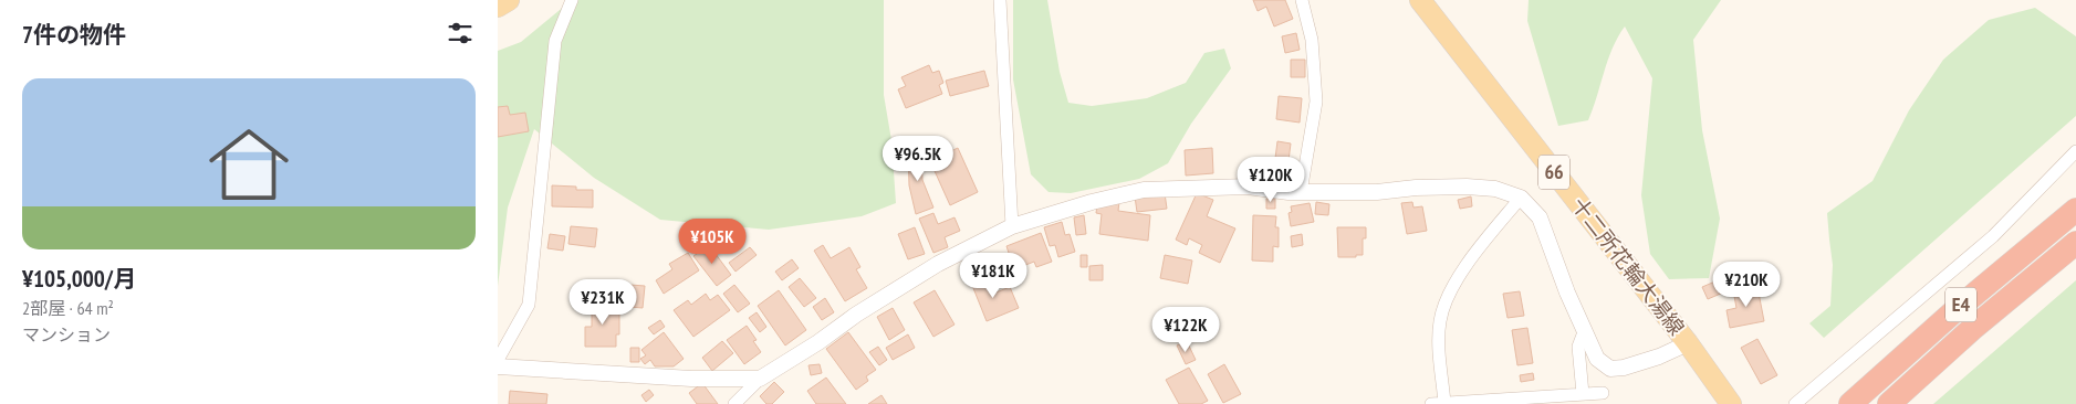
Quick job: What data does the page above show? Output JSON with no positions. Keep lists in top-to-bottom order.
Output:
{
  "streets": {
    "highway": ["E4"],
    "main road": ["66", "十二所花輪大湯線"]
  },
  "page": {
    "heading": "7件の物件",
    "list": [
      {
        "name": "¥105,000/月",
        "note": "2部屋 · 64 m² · マンション"
      }
    ],
    "price": [
      "¥96.5K",
      "¥120K",
      "¥105K",
      "¥181K",
      "¥210K",
      "¥231K",
      "¥122K"
    ]
  }
}
